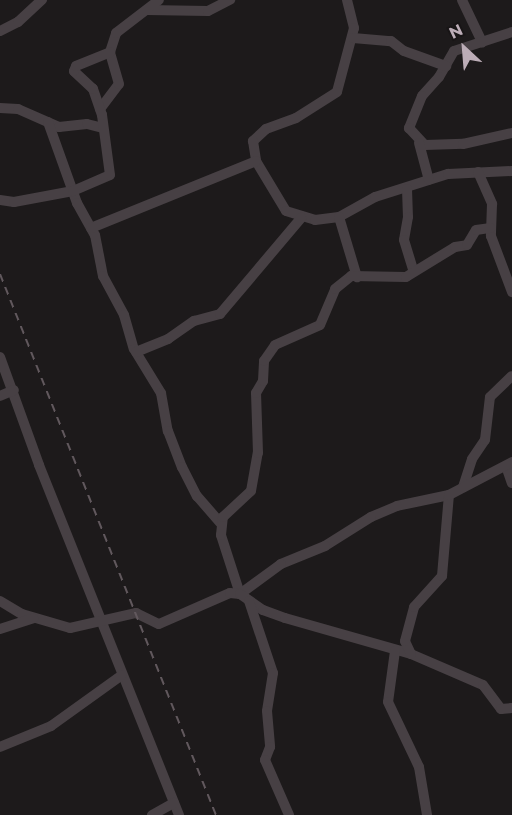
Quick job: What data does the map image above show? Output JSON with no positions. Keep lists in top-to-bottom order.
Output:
{
  "north": "top left"
}
